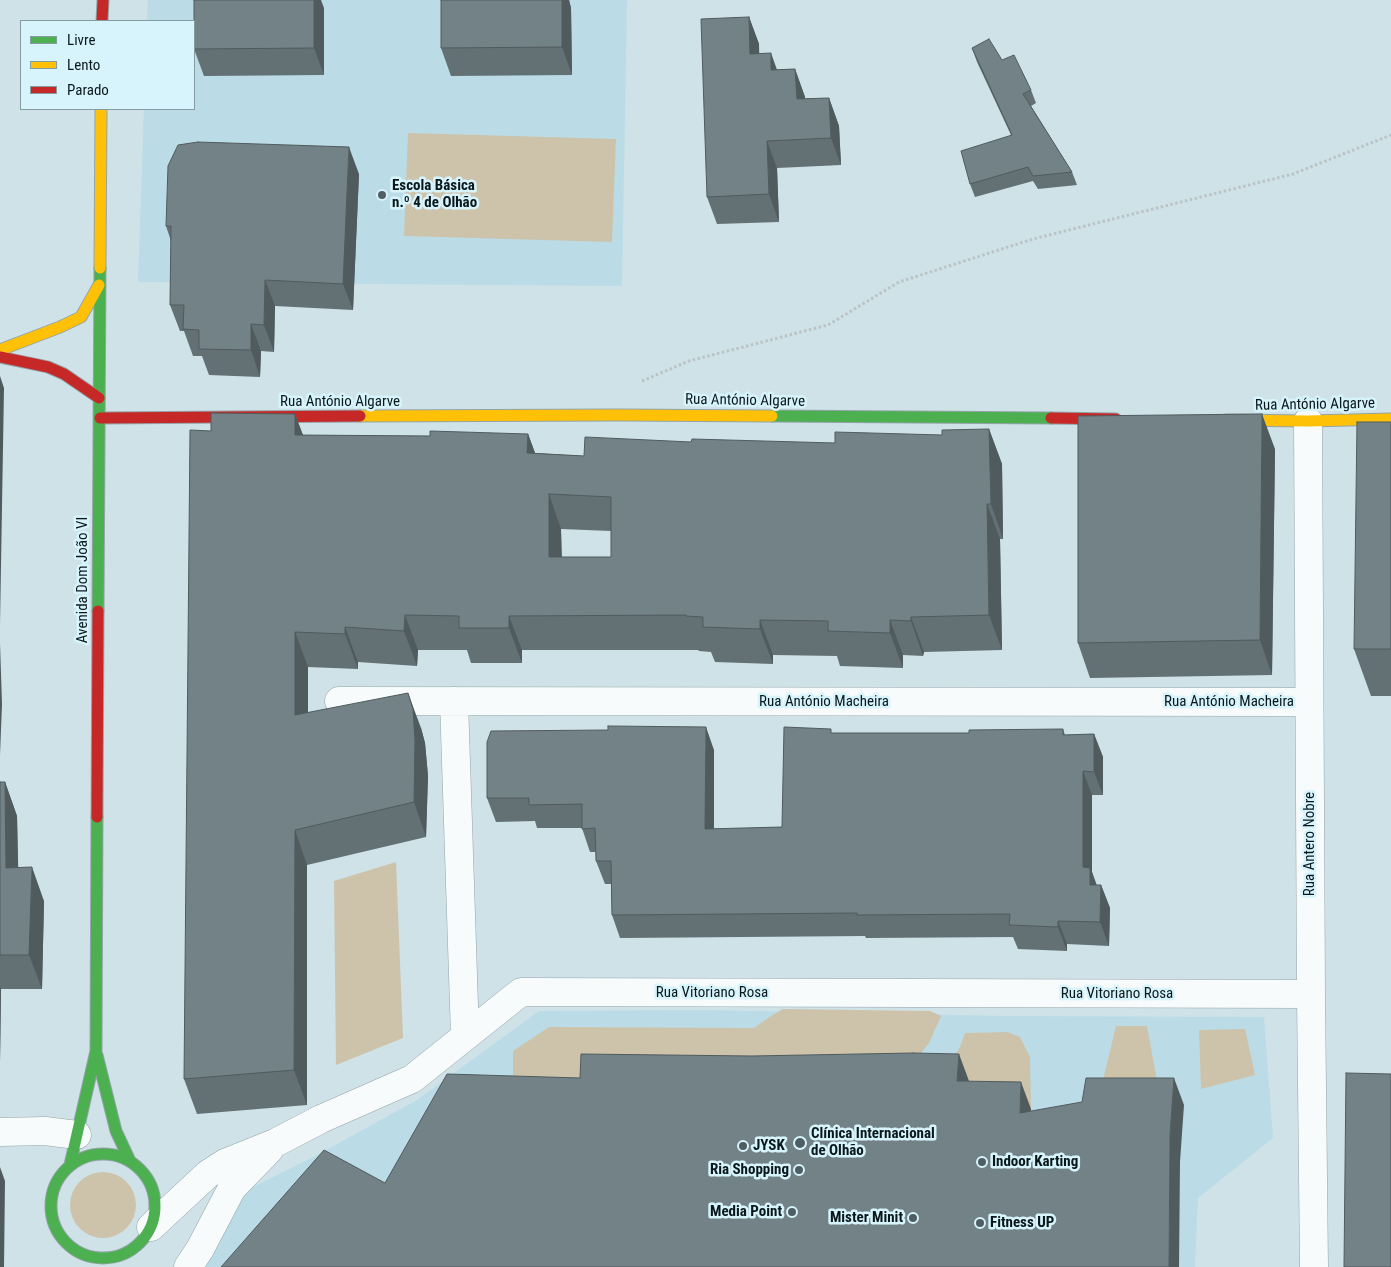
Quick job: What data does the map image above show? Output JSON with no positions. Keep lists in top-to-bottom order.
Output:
{
  "streets": {
    "main road": ["Rua António Algarve", "Avenida Dom João VI"],
    "street": ["Rua António Macheira", "Rua Antero Nobre", "Rua Vitoriano Rosa"]
  },
  "crossings": [
    ["Rua António Algarve", "Avenida Dom João VI"],
    ["Rua António Algarve", "Rua Antero Nobre"],
    ["Rua António Macheira", "Rua Antero Nobre"],
    ["Rua Antero Nobre", "Rua Vitoriano Rosa"]
  ],
  "places": [
    "Escola Básica n.º 4 de Olhão",
    "Clínica Internacional de Olhão",
    "JYSK",
    "Indoor Karting",
    "Ria Shopping",
    "Media Point",
    "Mister Minit",
    "Fitness UP"
  ],
  "legend": ["Livre", "Lento", "Parado"]
}
